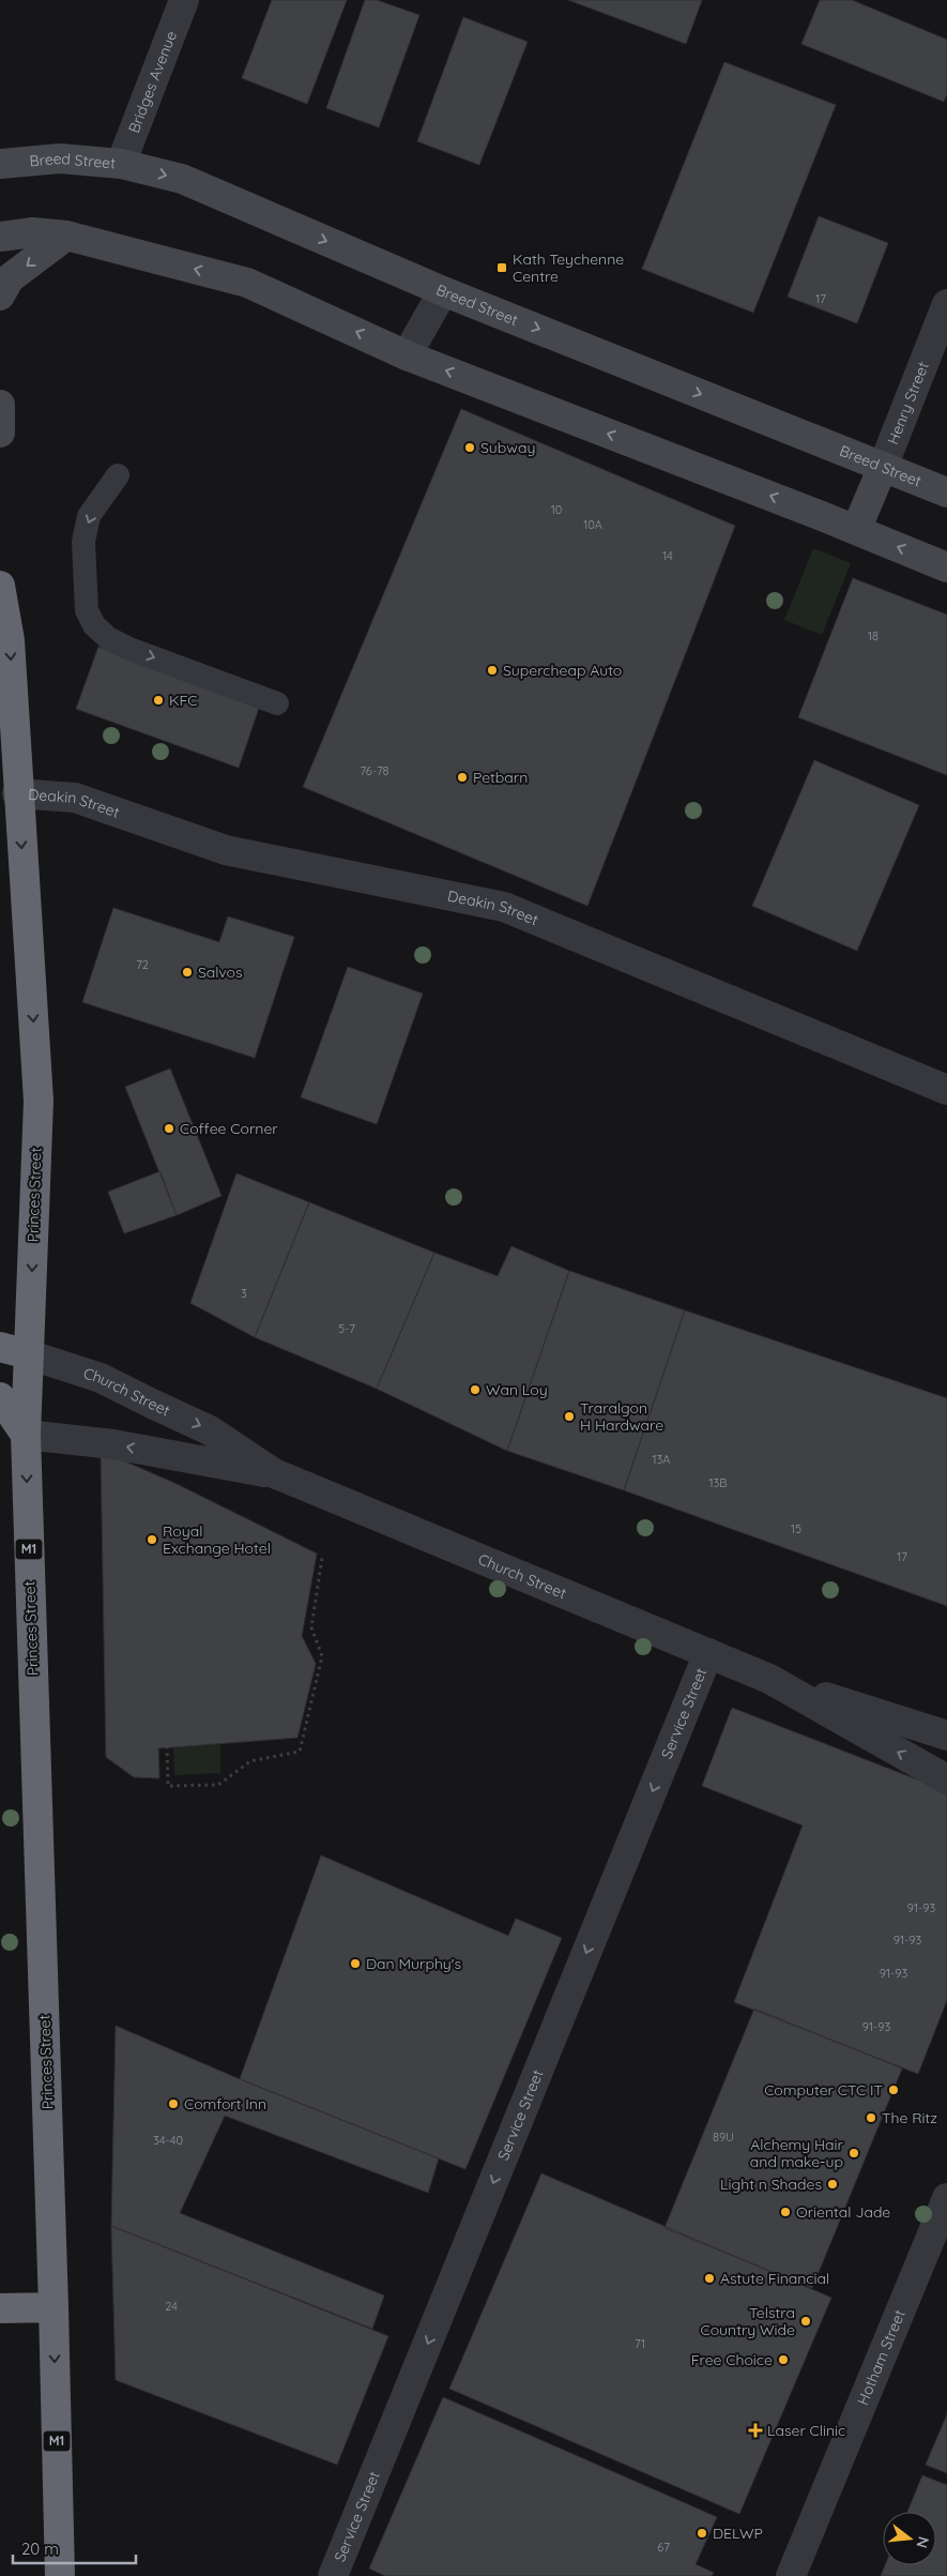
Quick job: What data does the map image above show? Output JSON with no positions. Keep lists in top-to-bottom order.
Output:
{
  "streets": {
    "highway": ["Princes Street", "M1"],
    "main road": ["Breed Street", "Henry Street"],
    "street": [
      "Bridges Avenue",
      "Deakin Street",
      "Church Street",
      "Service Street",
      "Hotham Street"
    ]
  },
  "crossings": [
    ["Bridges Avenue", "Breed Street"],
    ["Breed Street", "Henry Street"],
    ["Deakin Street", "Princes Street"],
    ["Princes Street", "Church Street"],
    ["Church Street", "Service Street"]
  ],
  "one_way": ["Princes Street", "Service Street"],
  "places": {
    "transit": ["Kath Teychenne Centre"],
    "other": [
      "Subway",
      "Supercheap Auto",
      "KFC",
      "Petbarn",
      "Salvos",
      "Coffee Corner",
      "Wan Loy",
      "Traralgon H Hardware",
      "Royal Exchange Hotel",
      "Dan Murphy's",
      "Computer CTC IT",
      "Comfort Inn",
      "The Ritz",
      "Alchemy Hair and make-up",
      "Light n Shades",
      "Oriental Jade",
      "Astute Financial",
      "Telstra Country Wide",
      "Free Choice",
      "DELWP"
    ],
    "health": ["Laser Clinic"]
  },
  "house_numbers": [
    "17",
    "10",
    "10A",
    "14",
    "18",
    "76-78",
    "72",
    "3",
    "5-7",
    "13A",
    "13B",
    "15",
    "17",
    "91-93",
    "91-93",
    "91-93",
    "91-93",
    "89U",
    "34-40",
    "24",
    "71",
    "67"
  ],
  "scale_bar": "20 m",
  "north": "right"
}
